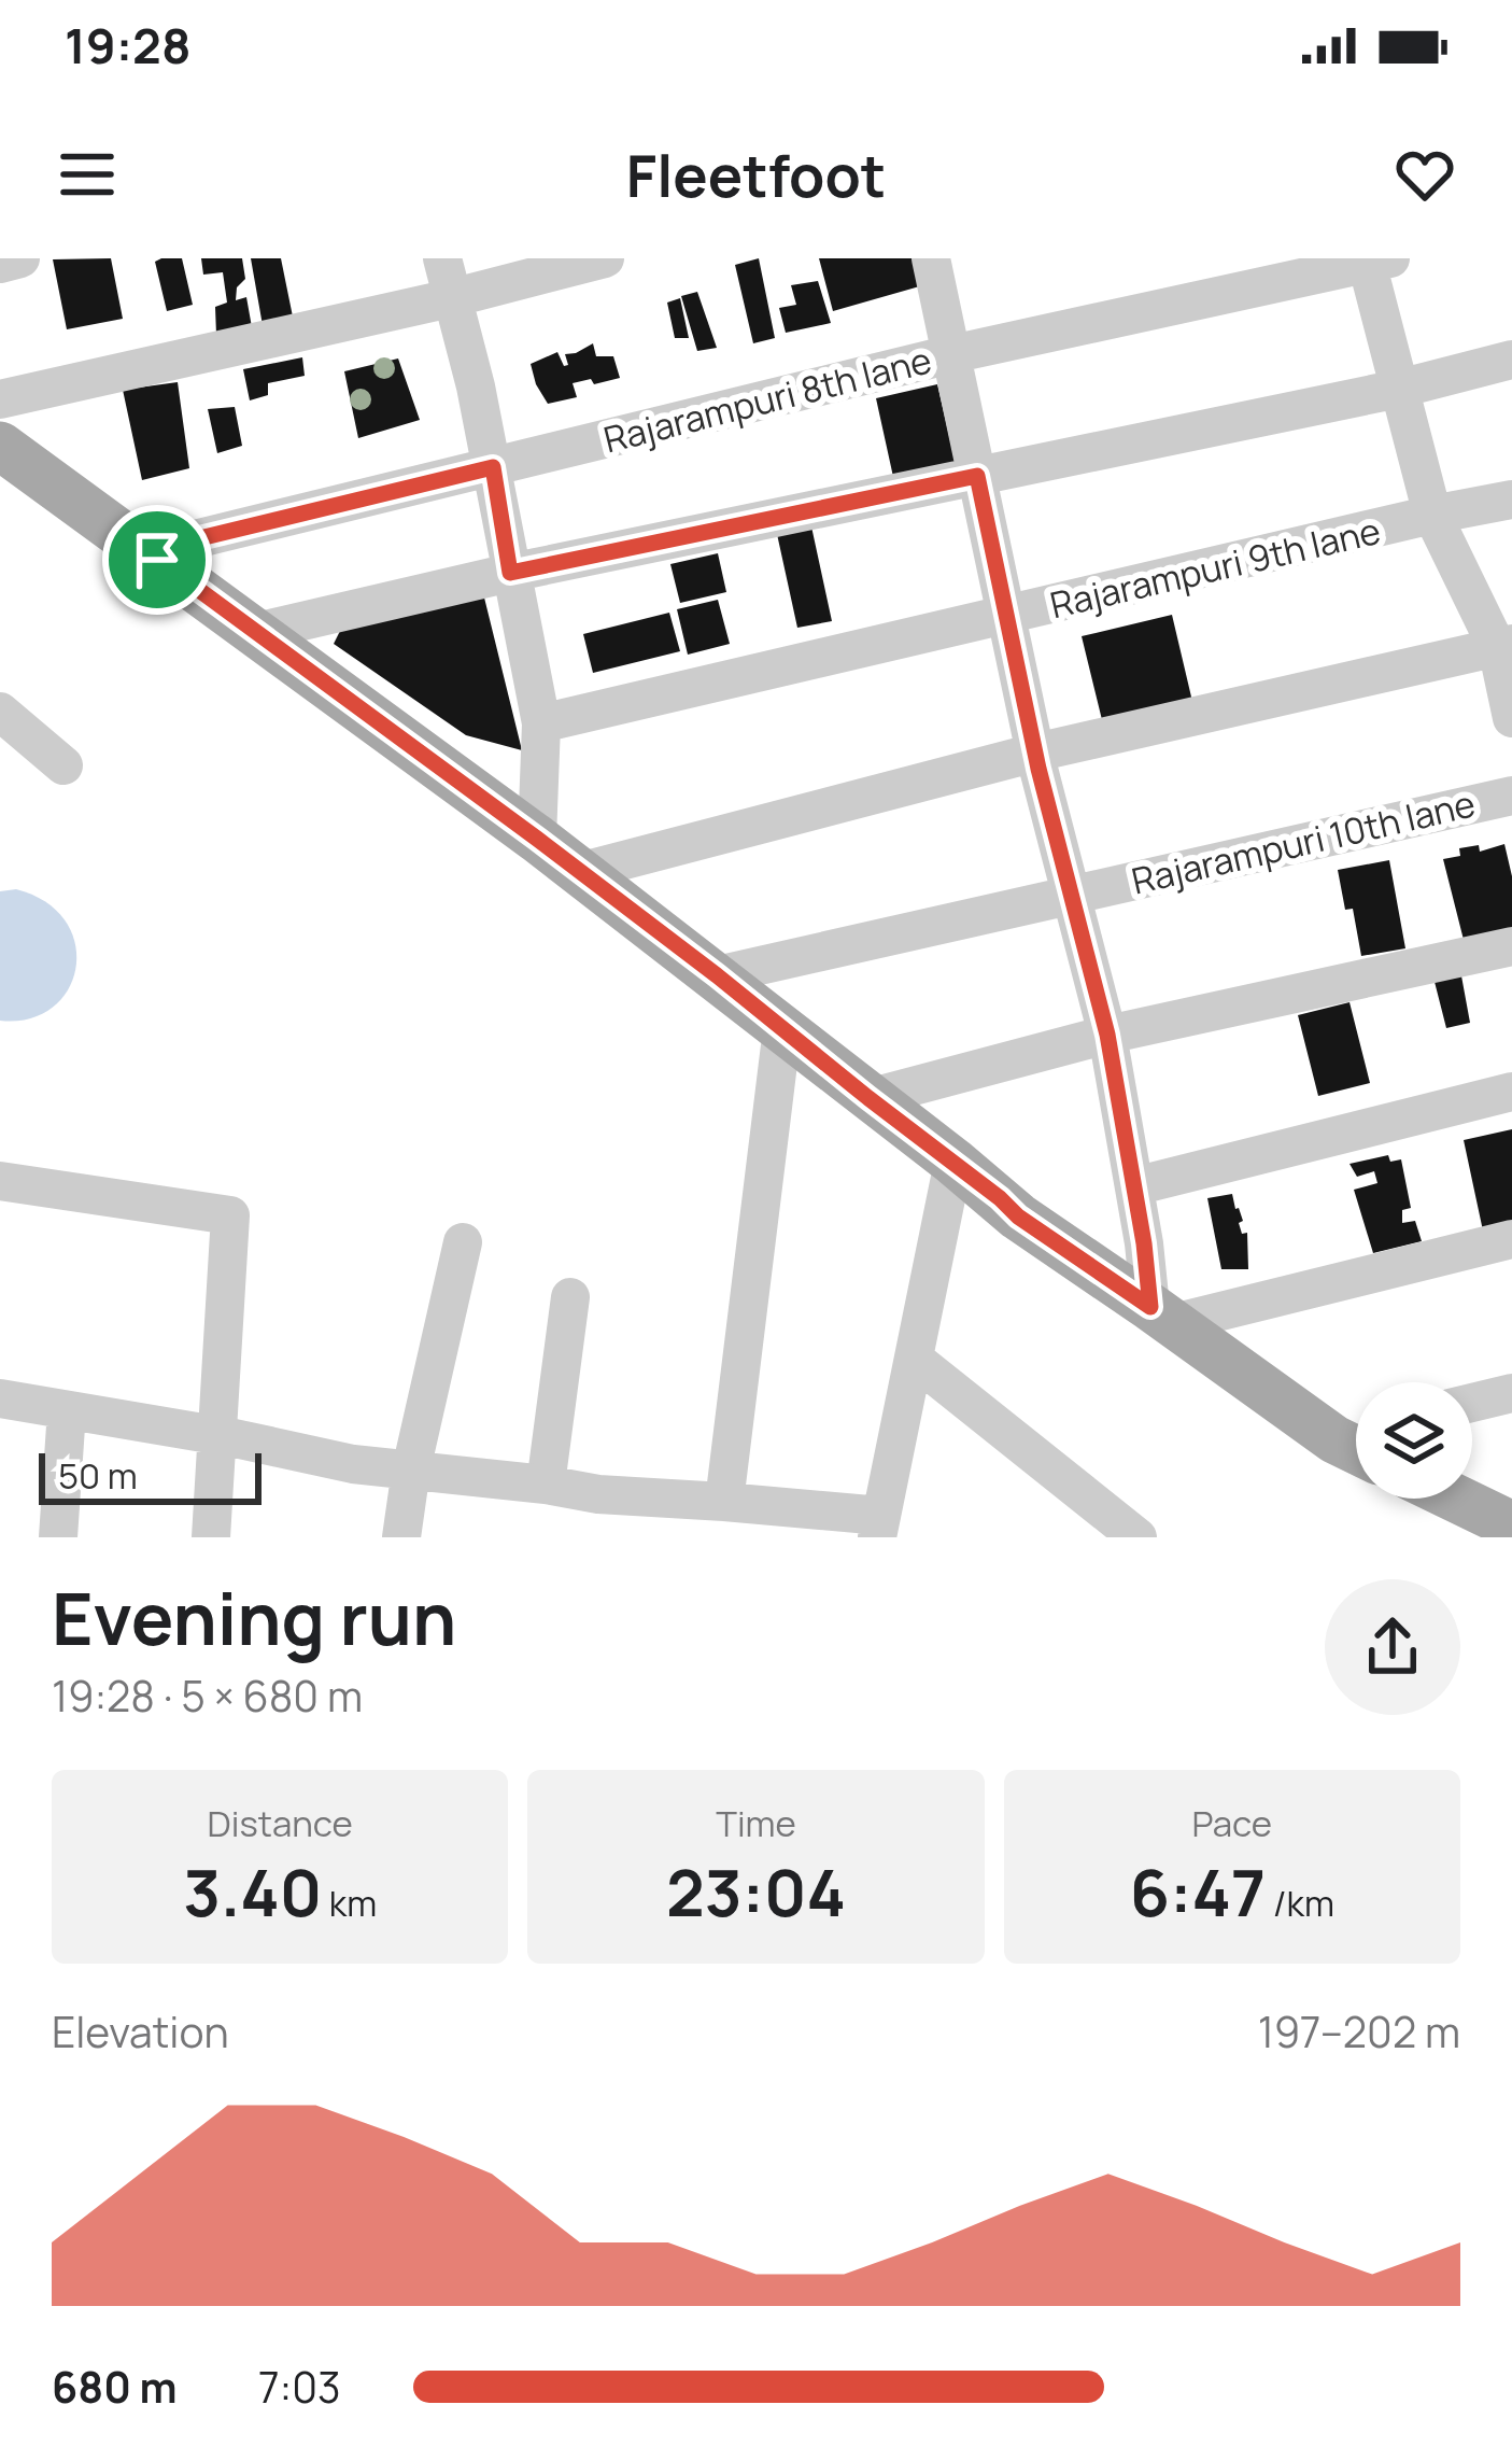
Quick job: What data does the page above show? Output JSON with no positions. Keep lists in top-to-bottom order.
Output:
{
  "streets": {
    "street": ["Rajarampuri 8th lane", "Rajarampuri 9th lane", "Rajarampuri 10th lane"]
  },
  "scale_bar": "50 m",
  "page": {
    "status": "19:28",
    "header": "Fleetfoot",
    "scale": "50 m",
    "heading": ["Evening run", "19:28 · 5 × 680 m"],
    "stats": [
      ["Distance", "3.40 km"],
      ["Time", "23:04"],
      ["Pace", "6:47 /km"]
    ],
    "chart": ["Elevation", "197–202 m"],
    "list": [
      {
        "name": "680 m",
        "note": "7:03"
      }
    ]
  }
}
